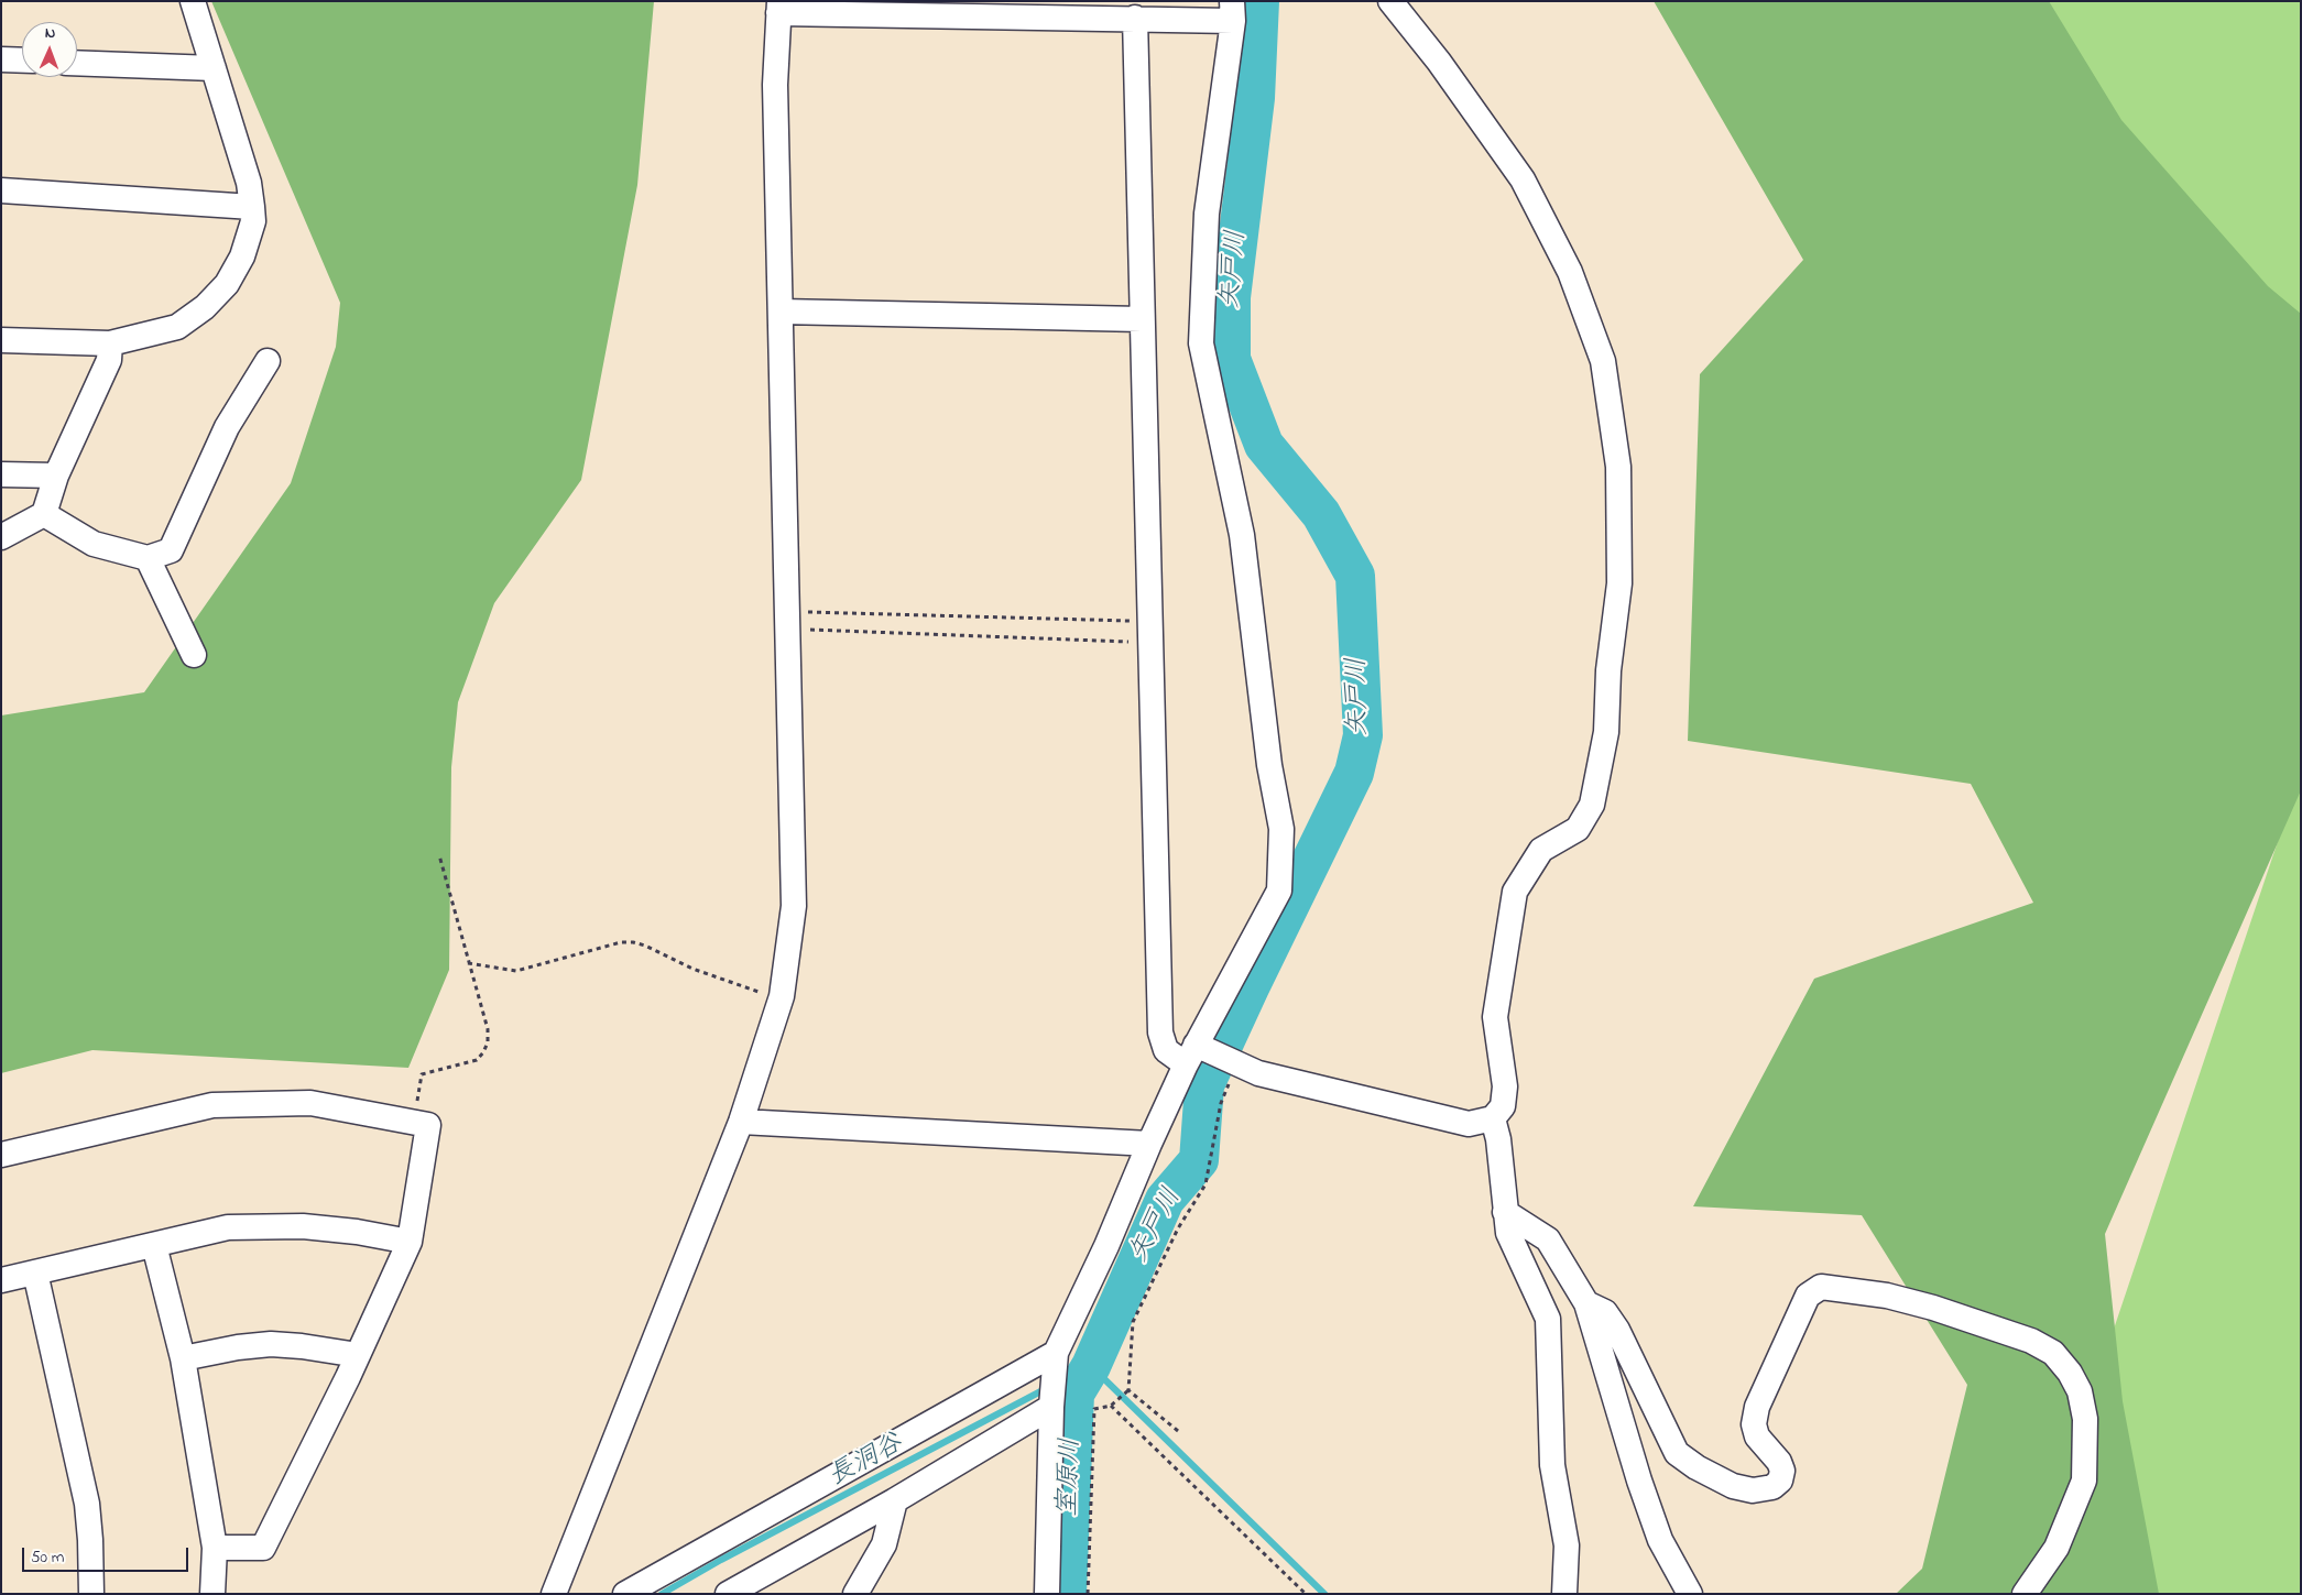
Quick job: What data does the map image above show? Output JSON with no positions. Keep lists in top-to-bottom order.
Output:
{
  "water": ["矢戸川", "長洞谷", "室原川"],
  "scale_bar": "50 m",
  "north": "top"
}
